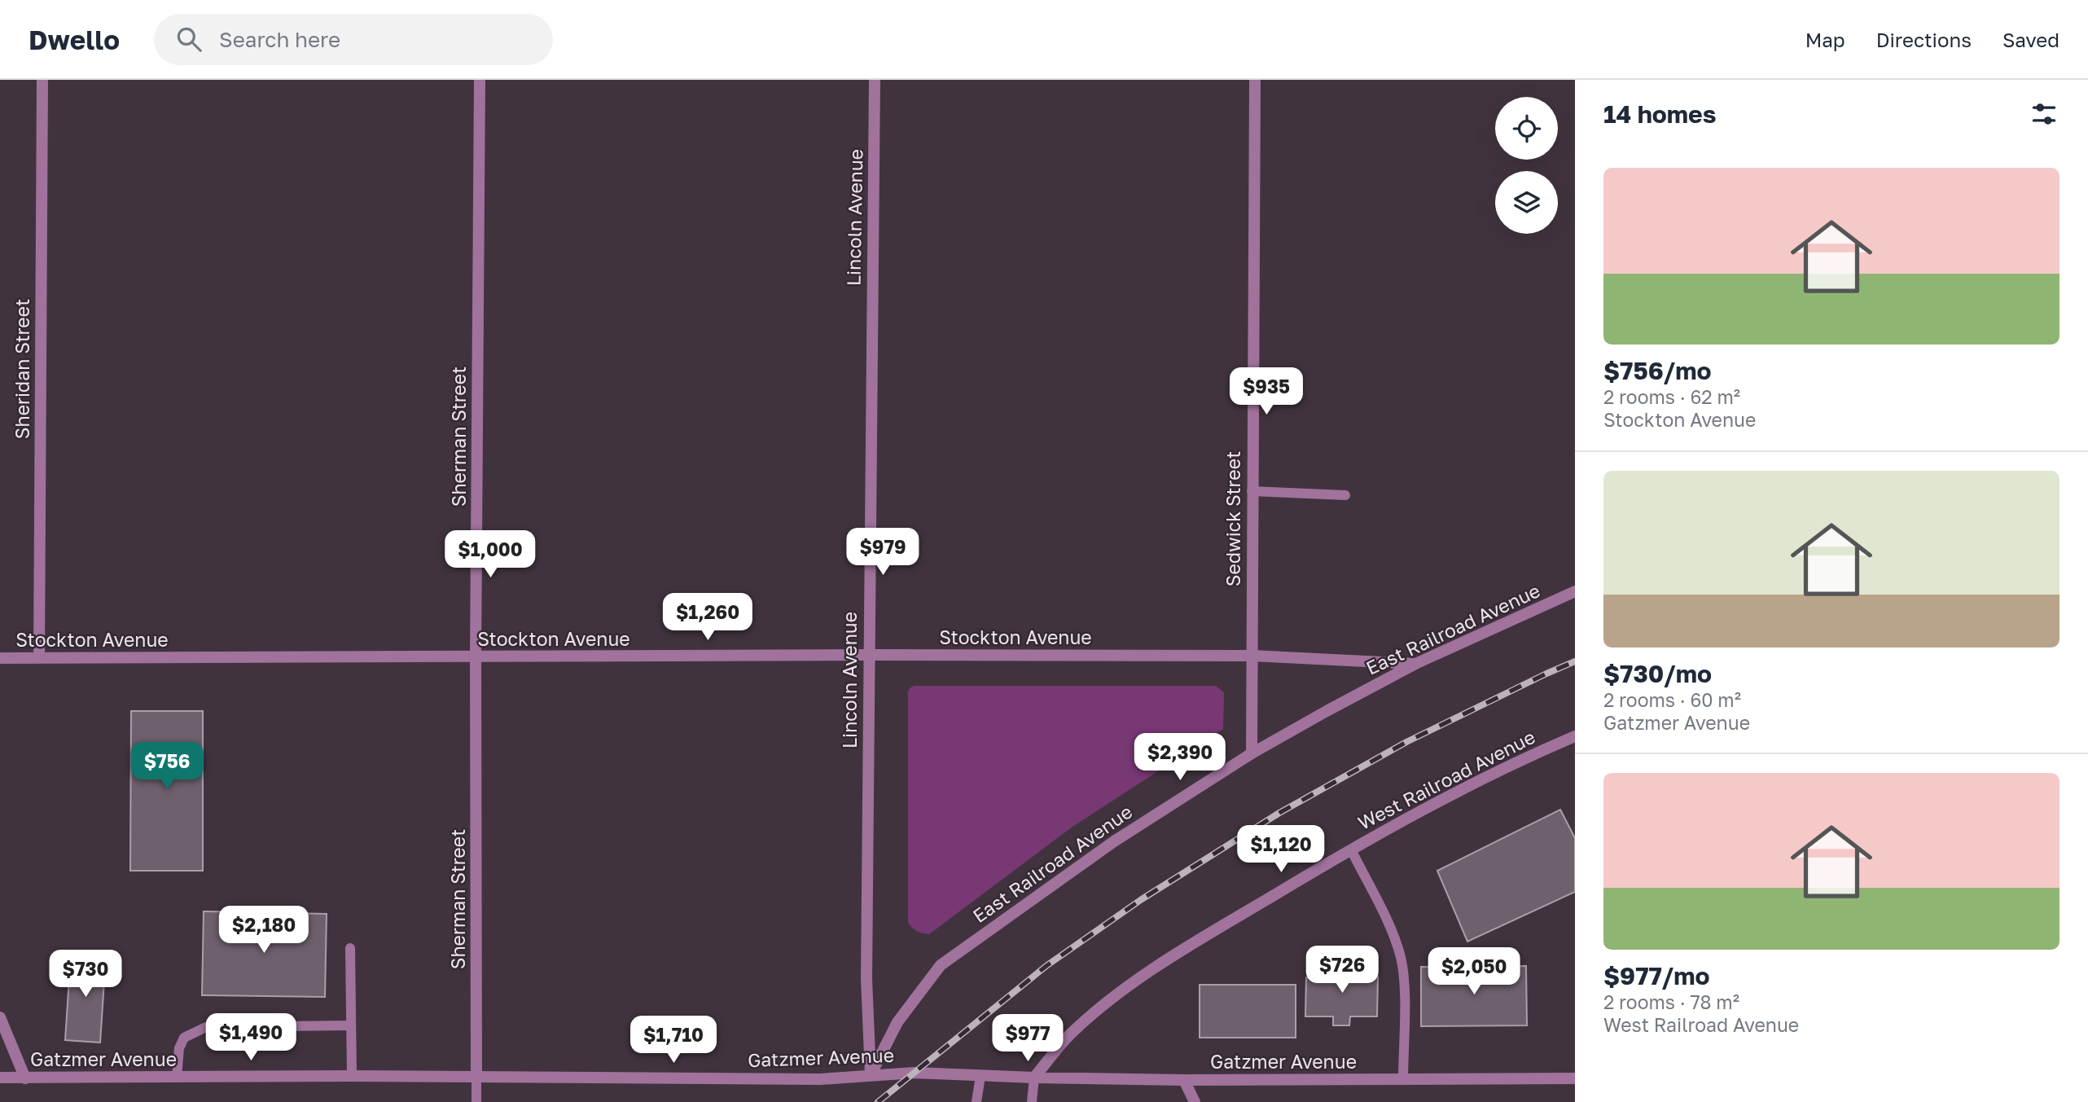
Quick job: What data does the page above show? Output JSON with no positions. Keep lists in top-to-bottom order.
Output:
{
  "streets": {
    "street": [
      "Lincoln Avenue",
      "Sheridan Street",
      "Sherman Street",
      "Sedwick Street",
      "East Railroad Avenue",
      "Stockton Avenue",
      "West Railroad Avenue",
      "Gatzmer Avenue"
    ]
  },
  "crossings": [
    ["Lincoln Avenue", "East Railroad Avenue"],
    ["Lincoln Avenue", "Stockton Avenue"],
    ["Lincoln Avenue", "Gatzmer Avenue"],
    ["Sheridan Street", "Stockton Avenue"],
    ["Sherman Street", "Stockton Avenue"],
    ["Sherman Street", "Gatzmer Avenue"],
    ["Sedwick Street", "East Railroad Avenue"],
    ["Sedwick Street", "Stockton Avenue"],
    ["East Railroad Avenue", "Stockton Avenue"],
    ["East Railroad Avenue", "Gatzmer Avenue"],
    ["West Railroad Avenue", "Gatzmer Avenue"]
  ],
  "page": {
    "header": "Dwello",
    "search": "Search here",
    "nav": ["Map", "Directions", "Saved"],
    "heading": "14 homes",
    "list": [
      {
        "name": "$756/mo",
        "note": "2 rooms · 62 m² · Stockton Avenue"
      },
      {
        "name": "$730/mo",
        "note": "2 rooms · 60 m² · Gatzmer Avenue"
      },
      {
        "name": "$977/mo",
        "note": "2 rooms · 78 m² · West Railroad Avenue"
      }
    ],
    "price": [
      "$935",
      "$979",
      "$1,000",
      "$1,260",
      "$2,390",
      "$756",
      "$1,120",
      "$2,180",
      "$726",
      "$2,050",
      "$730",
      "$1,490",
      "$977",
      "$1,710"
    ]
  }
}
